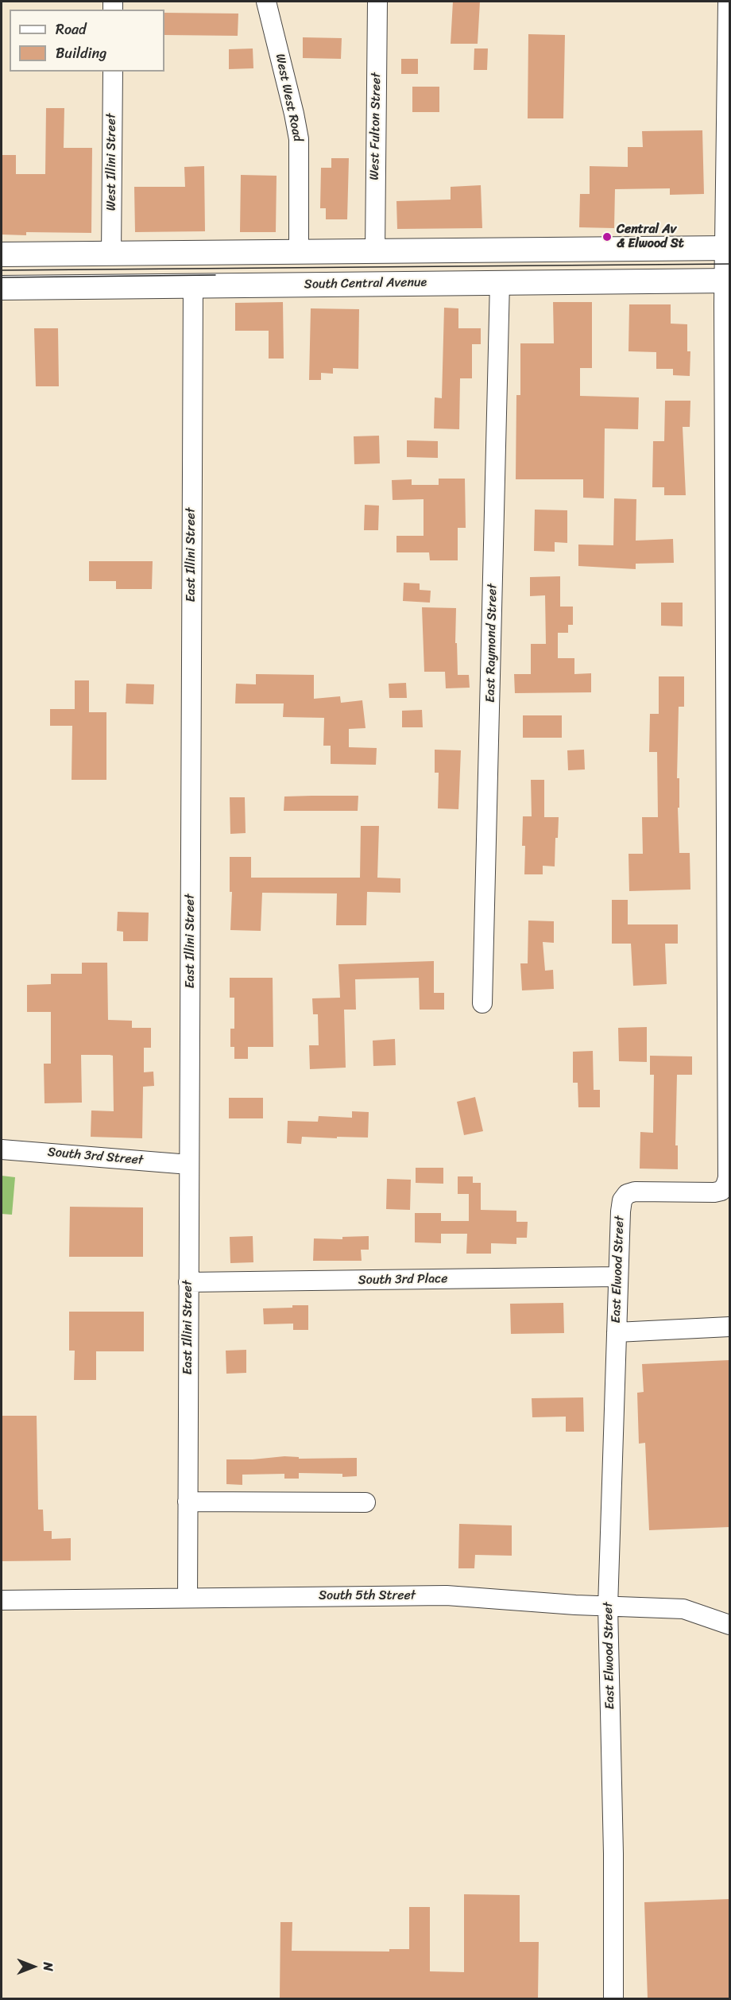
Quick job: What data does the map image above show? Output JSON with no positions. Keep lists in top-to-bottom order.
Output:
{
  "streets": {
    "main road": ["South Central Avenue"],
    "street": [
      "West West Road",
      "West Fulton Street",
      "West Illini Street",
      "East Illini Street",
      "East Raymond Street",
      "South 3rd Street",
      "East Elwood Street",
      "South 3rd Place",
      "South 5th Street"
    ]
  },
  "crossings": [
    ["South Central Avenue", "East Illini Street"],
    ["South Central Avenue", "East Raymond Street"],
    ["South Central Avenue", "East Elwood Street"],
    ["East Illini Street", "South 3rd Street"],
    ["East Illini Street", "South 3rd Place"],
    ["East Illini Street", "South 5th Street"],
    ["East Elwood Street", "South 3rd Place"],
    ["East Elwood Street", "South 5th Street"]
  ],
  "places": ["Central Av & Elwood St"],
  "legend": ["Road", "Building"],
  "north": "right"
}
